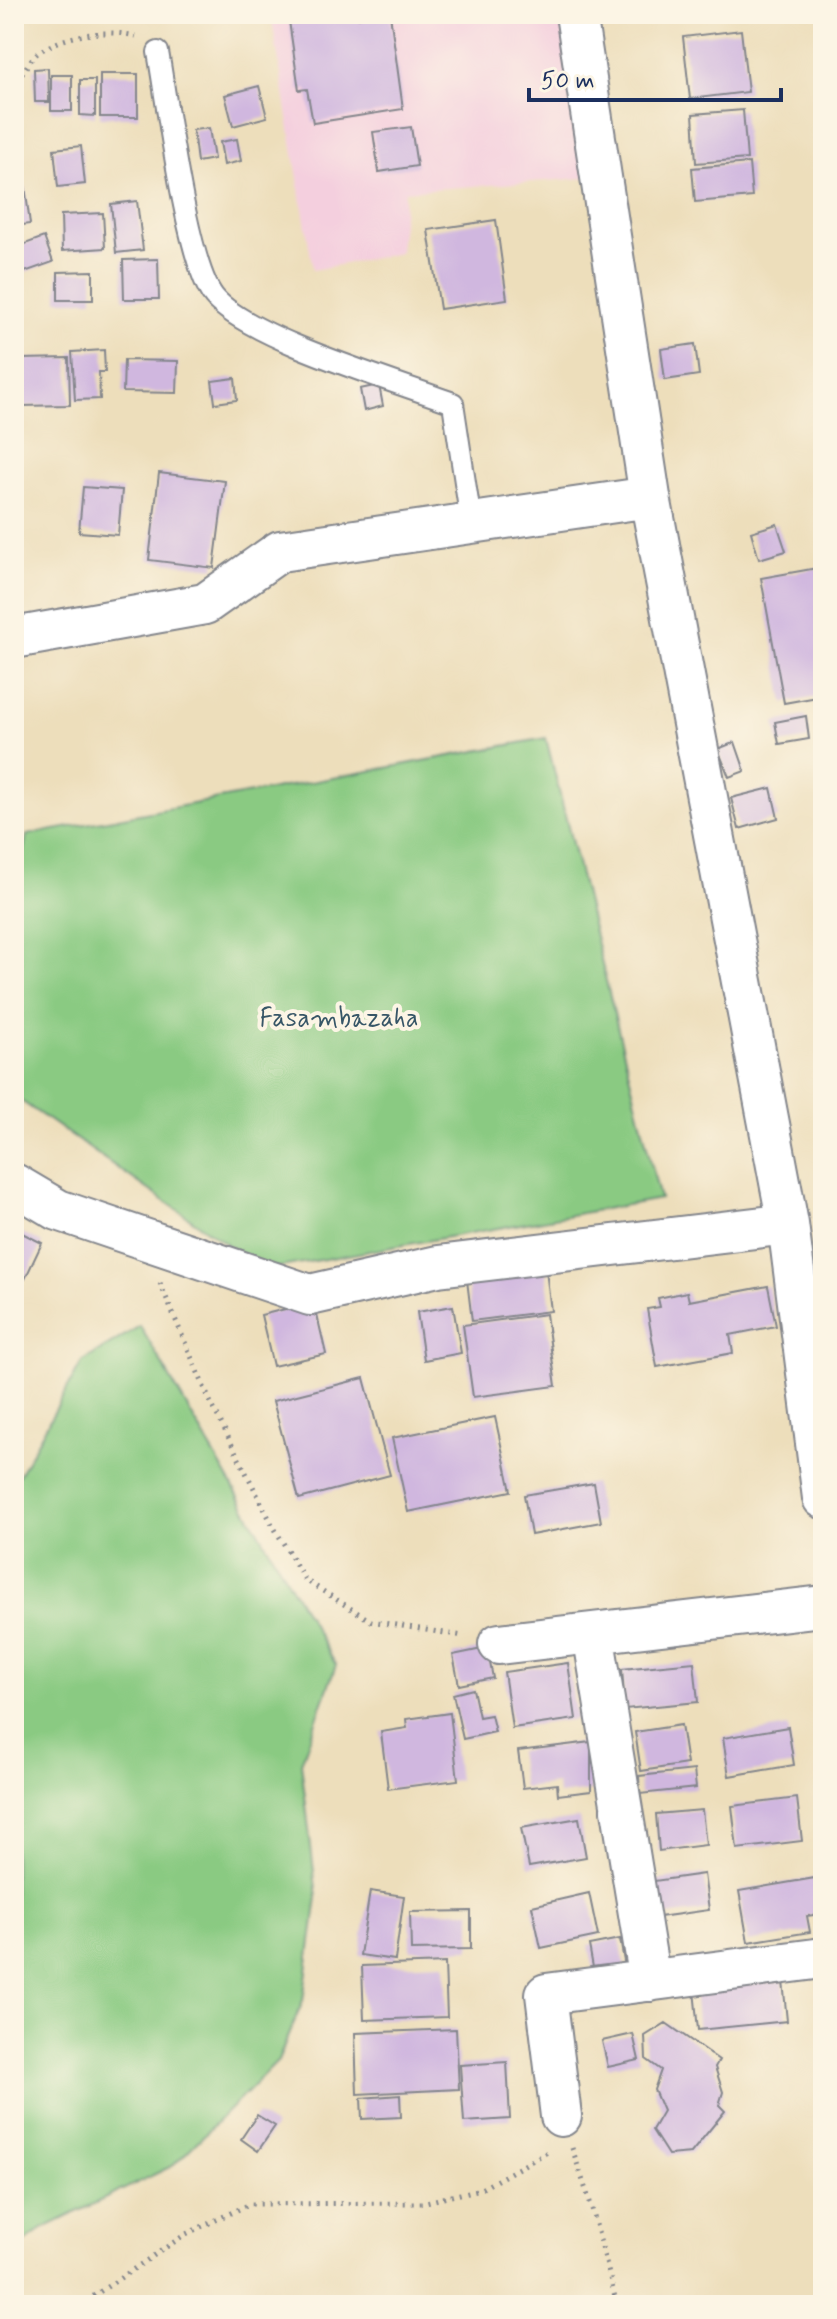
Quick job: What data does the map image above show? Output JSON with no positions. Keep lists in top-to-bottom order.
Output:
{
  "parks": ["Fasambazaha"],
  "scale_bar": "50 m"
}
